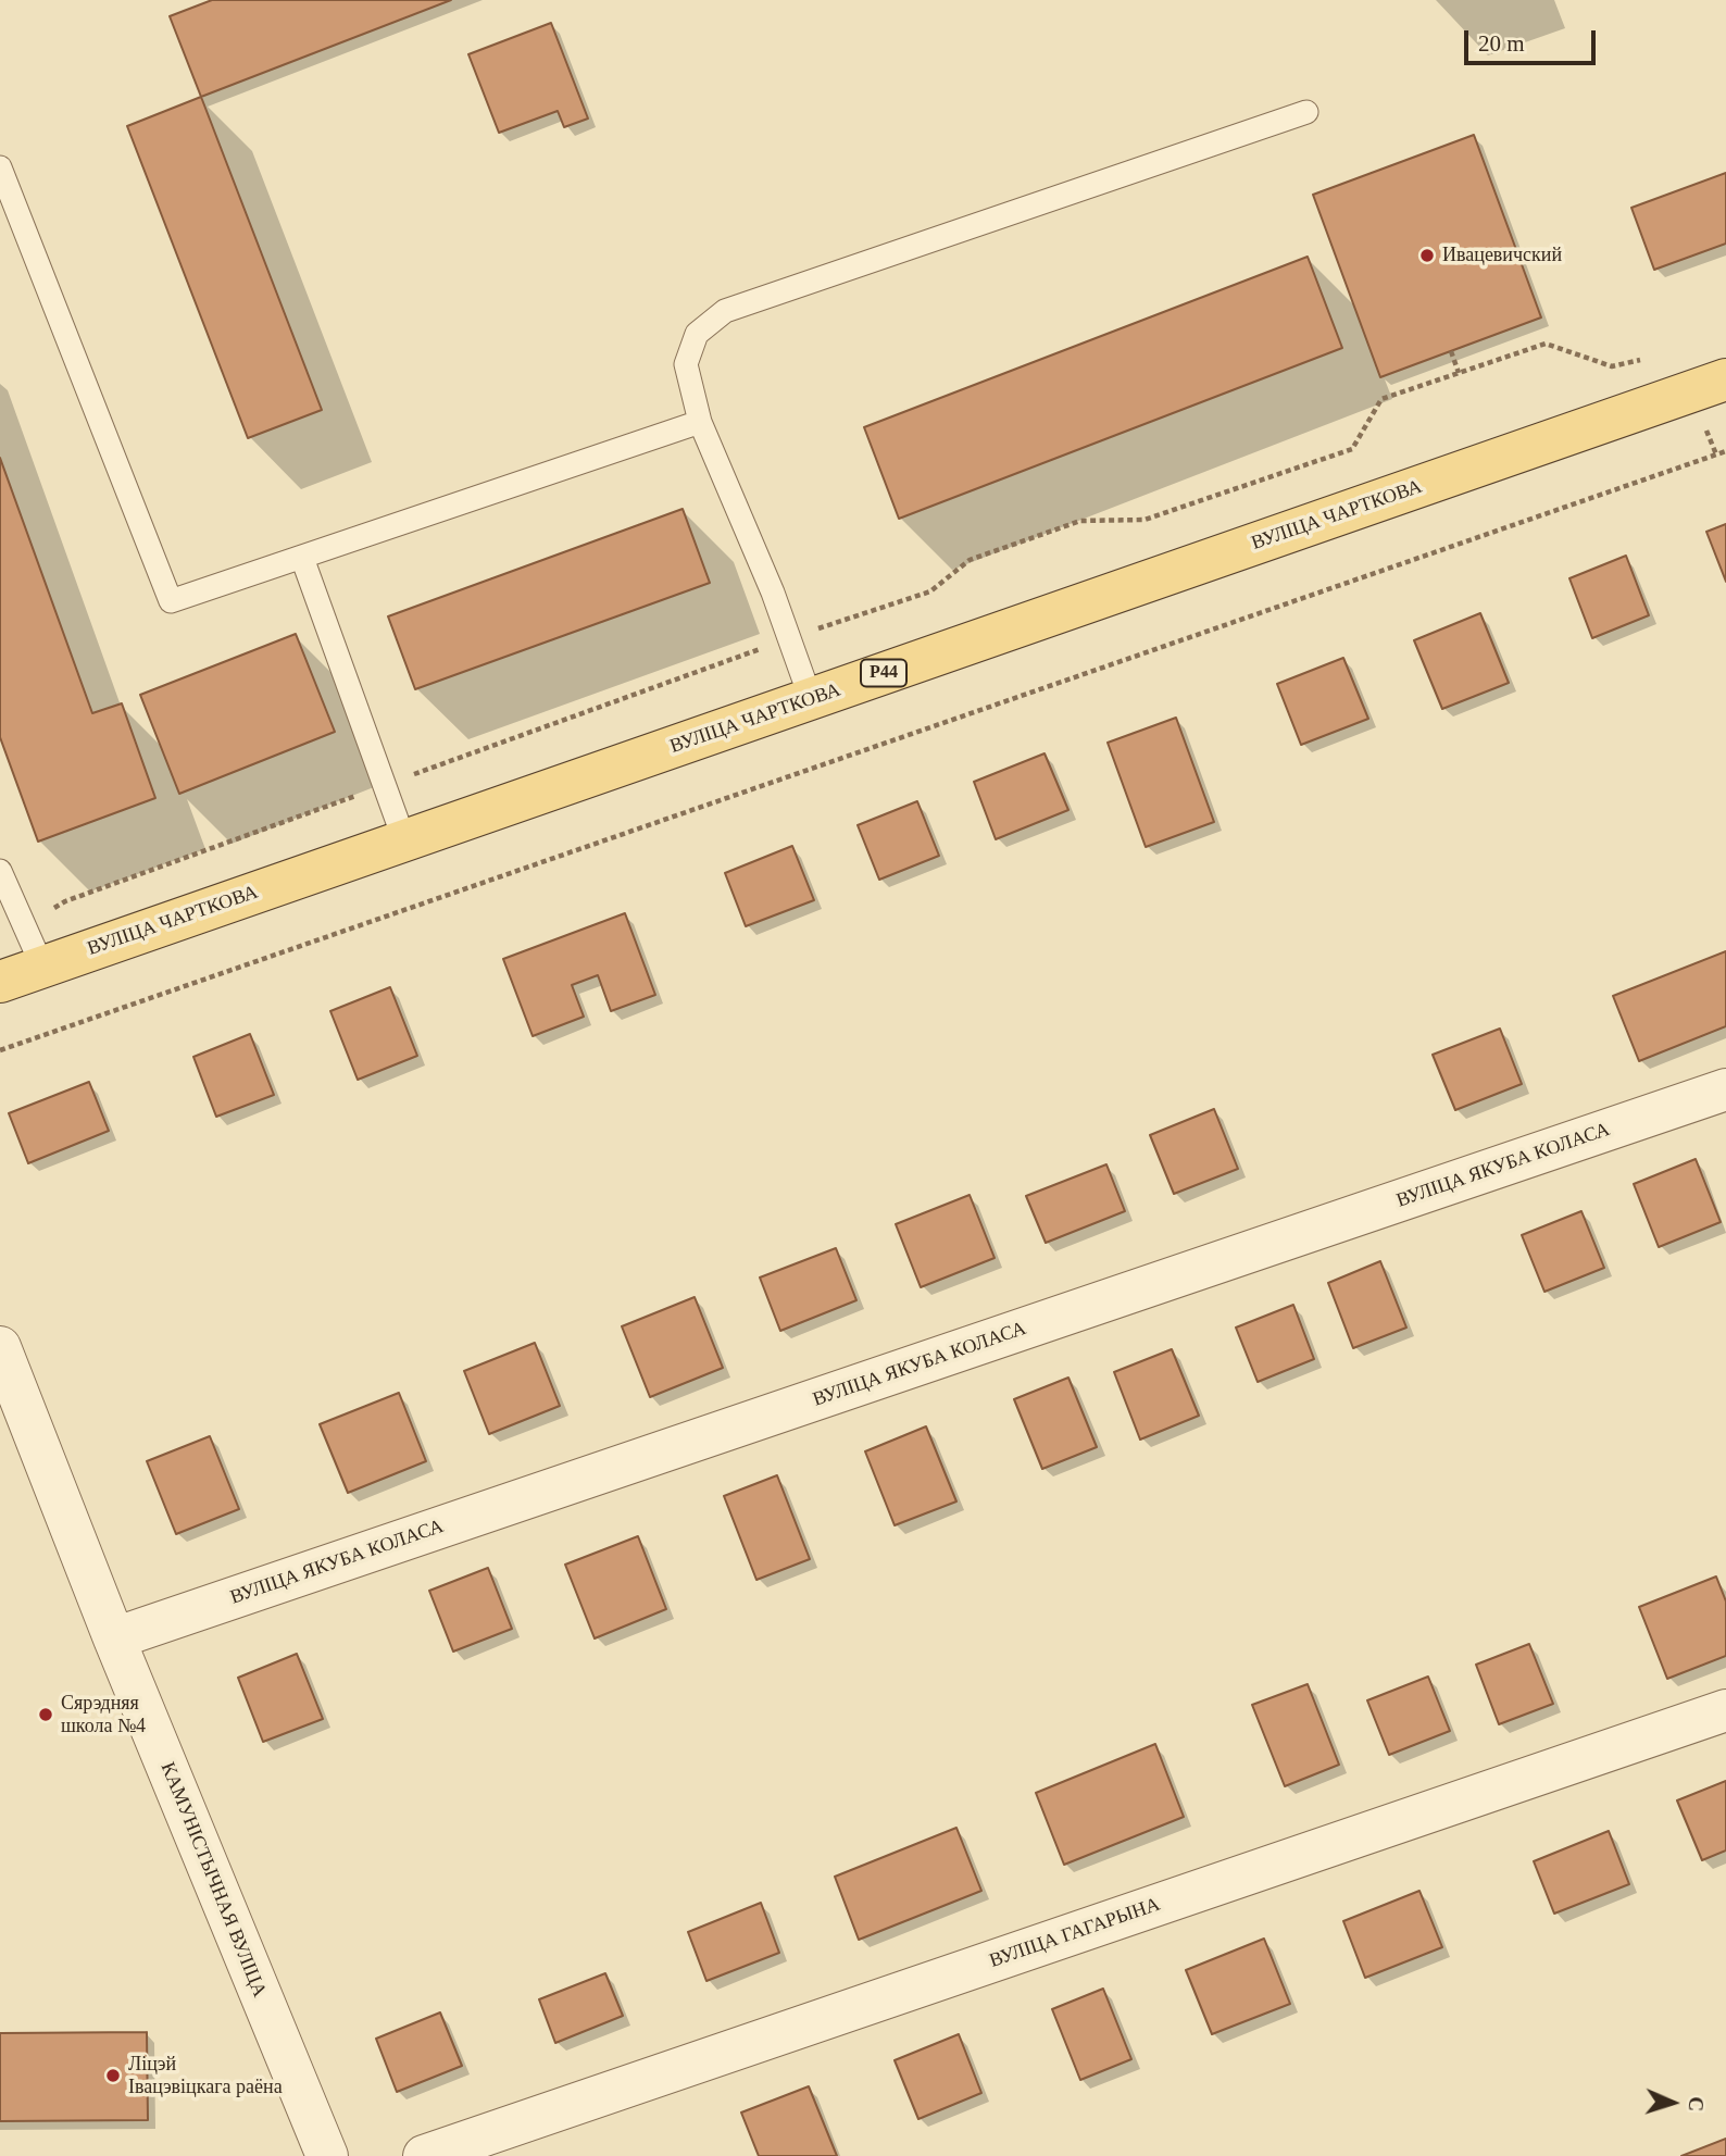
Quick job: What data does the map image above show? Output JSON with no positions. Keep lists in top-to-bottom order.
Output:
{
  "streets": {
    "main road": ["ВУЛІЦА ЧАРТКОВА", "Р44"],
    "street": ["ВУЛІЦА ЯКУБА КОЛАСА", "КАМУНІСТЫЧНАЯ ВУЛІЦА", "ВУЛІЦА ГАГАРЫНА"]
  },
  "crossings": [
    ["ВУЛІЦА ЯКУБА КОЛАСА", "КАМУНІСТЫЧНАЯ ВУЛІЦА"]
  ],
  "places": ["Ивацевичский", "Сярэдняя школа №4", "Ліцэй Івацэвіцкага раёна"],
  "scale_bar": "20 m",
  "north": "right"
}
